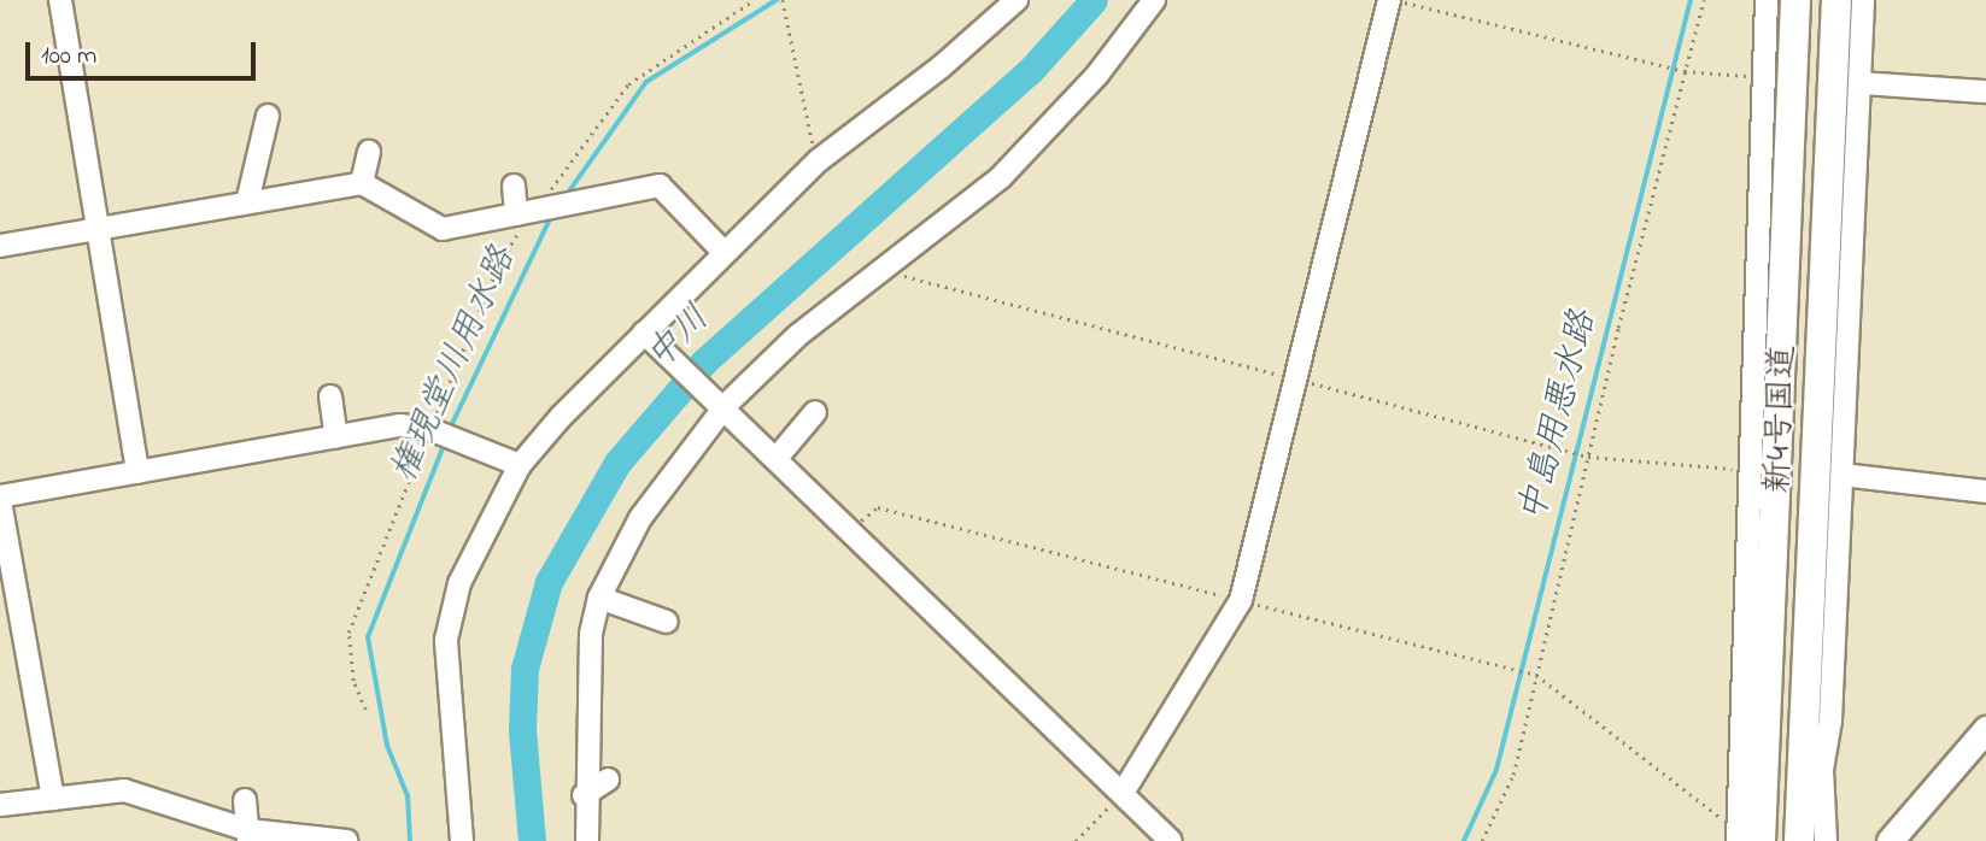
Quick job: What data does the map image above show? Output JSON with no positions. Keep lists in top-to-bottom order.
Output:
{
  "streets": {
    "highway": ["新4号国道"]
  },
  "water": ["中川", "権現堂川用水路", "中島用悪水路"],
  "scale_bar": "100 m"
}
